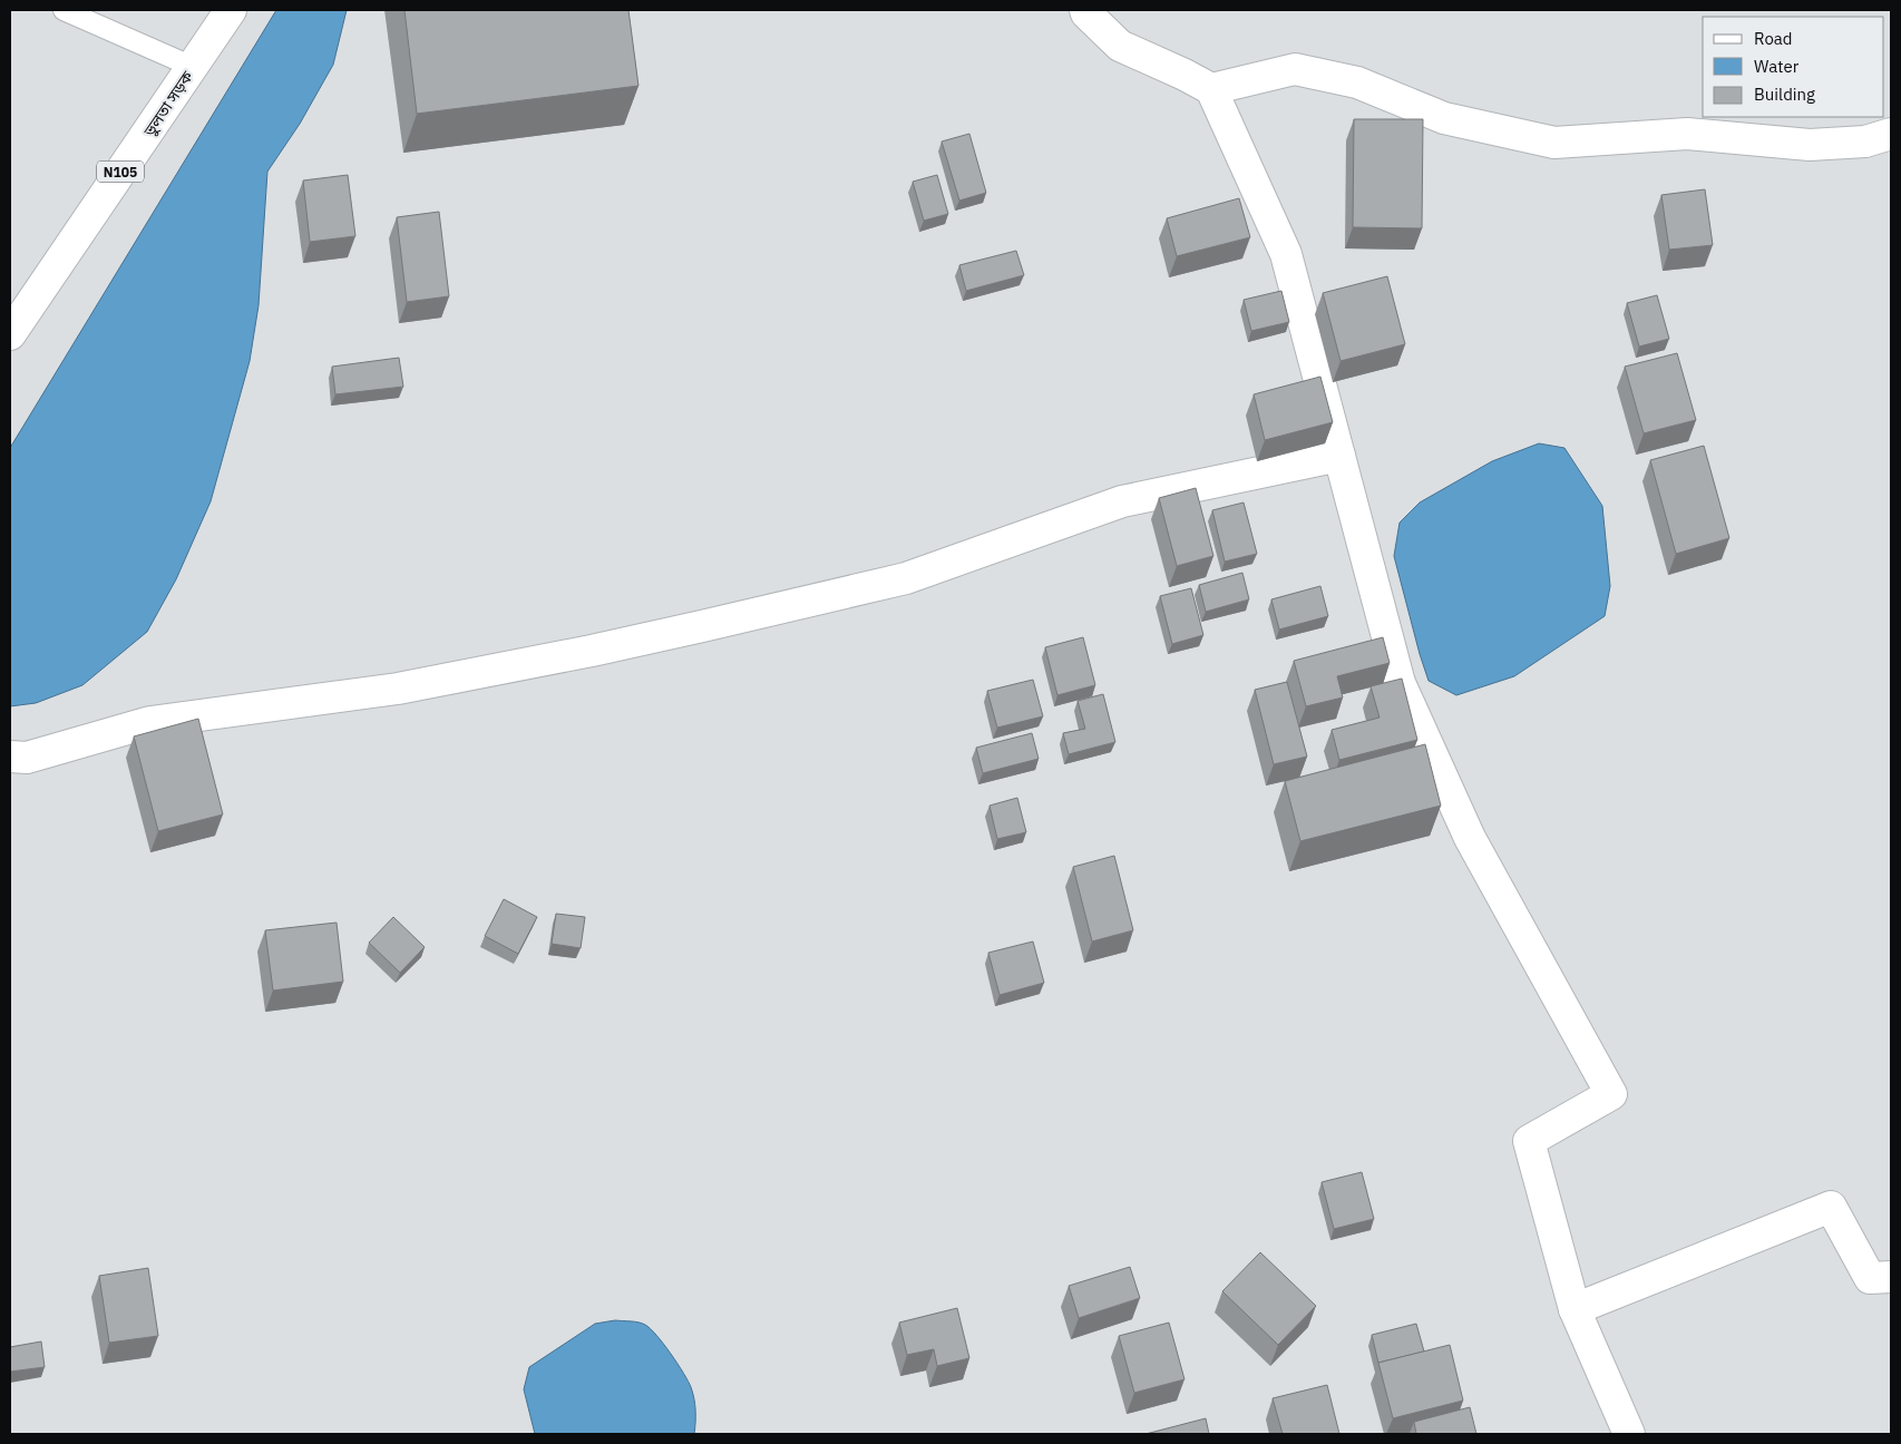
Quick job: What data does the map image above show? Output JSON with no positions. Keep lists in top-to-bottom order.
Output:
{
  "streets": {
    "main road": ["ভুলতা সড়ক", "N105"]
  },
  "legend": ["Road", "Water", "Building"]
}
